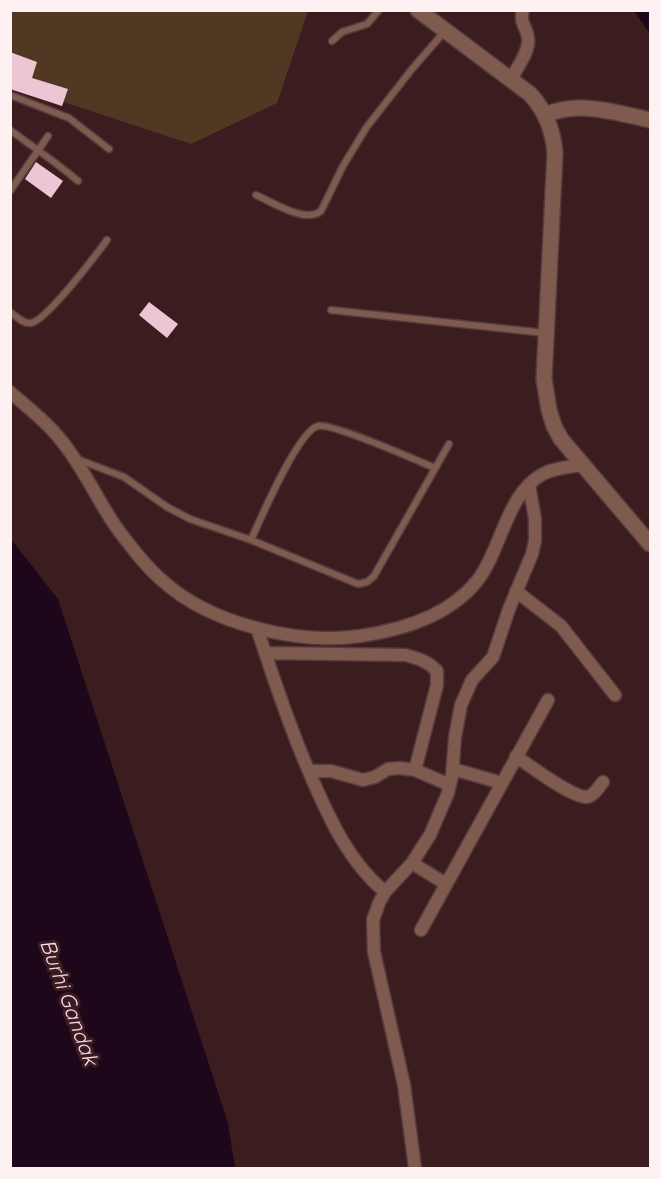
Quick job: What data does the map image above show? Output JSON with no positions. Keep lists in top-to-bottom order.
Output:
{
  "water": ["Burhi Gandak"]
}
